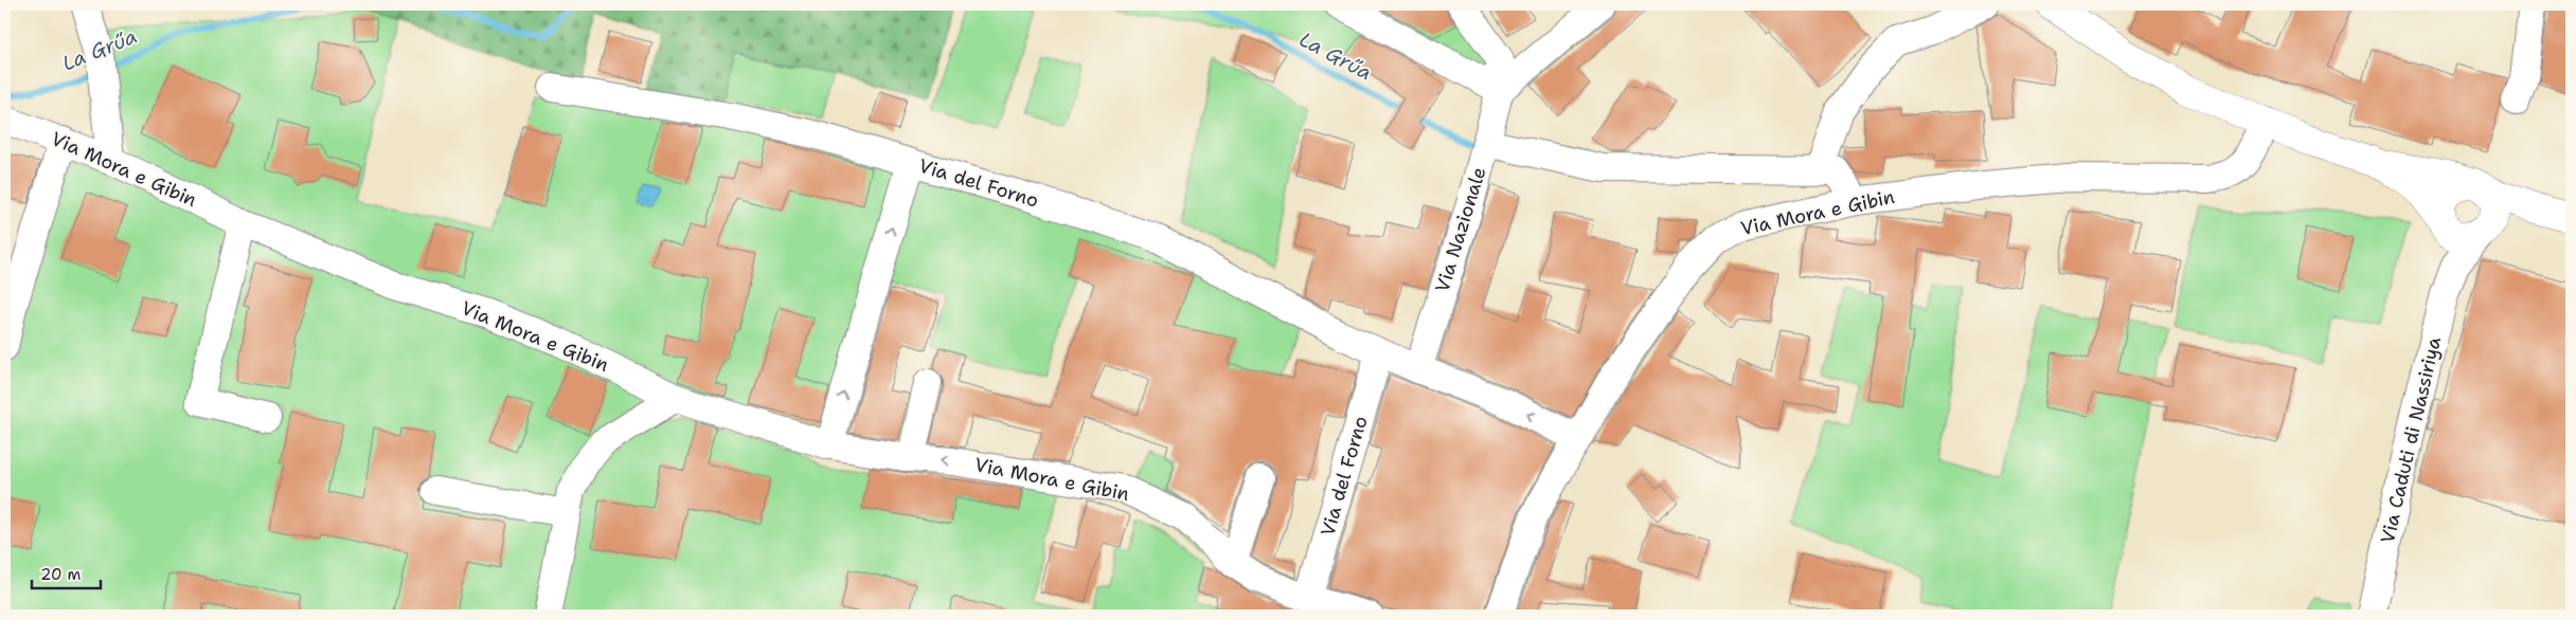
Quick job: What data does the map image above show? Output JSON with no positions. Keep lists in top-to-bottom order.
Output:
{
  "streets": {
    "street": [
      "Via Mora e Gibin",
      "Via del Forno",
      "Via Nazionale",
      "Via Caduti di Nassiriya"
    ]
  },
  "crossings": [
    ["Via Mora e Gibin", "Via del Forno"],
    ["Via del Forno", "Via Nazionale"]
  ],
  "water": ["La Grűa"],
  "scale_bar": "20 m"
}
